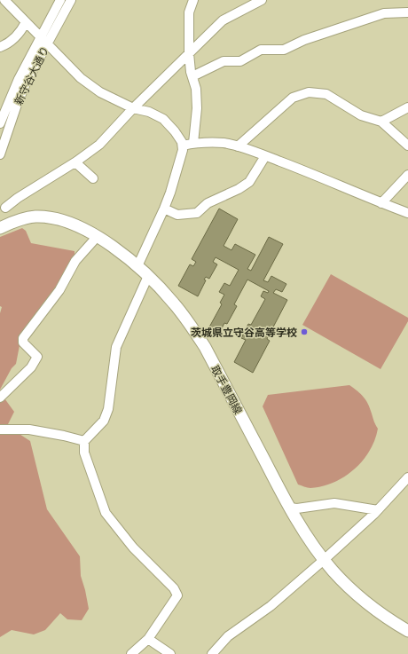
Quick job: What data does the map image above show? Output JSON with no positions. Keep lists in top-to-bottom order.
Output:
{
  "streets": {
    "main road": ["取手豊岡線"],
    "street": ["新守谷大通り"]
  },
  "places": ["茨城県立守谷高等学校"]
}
